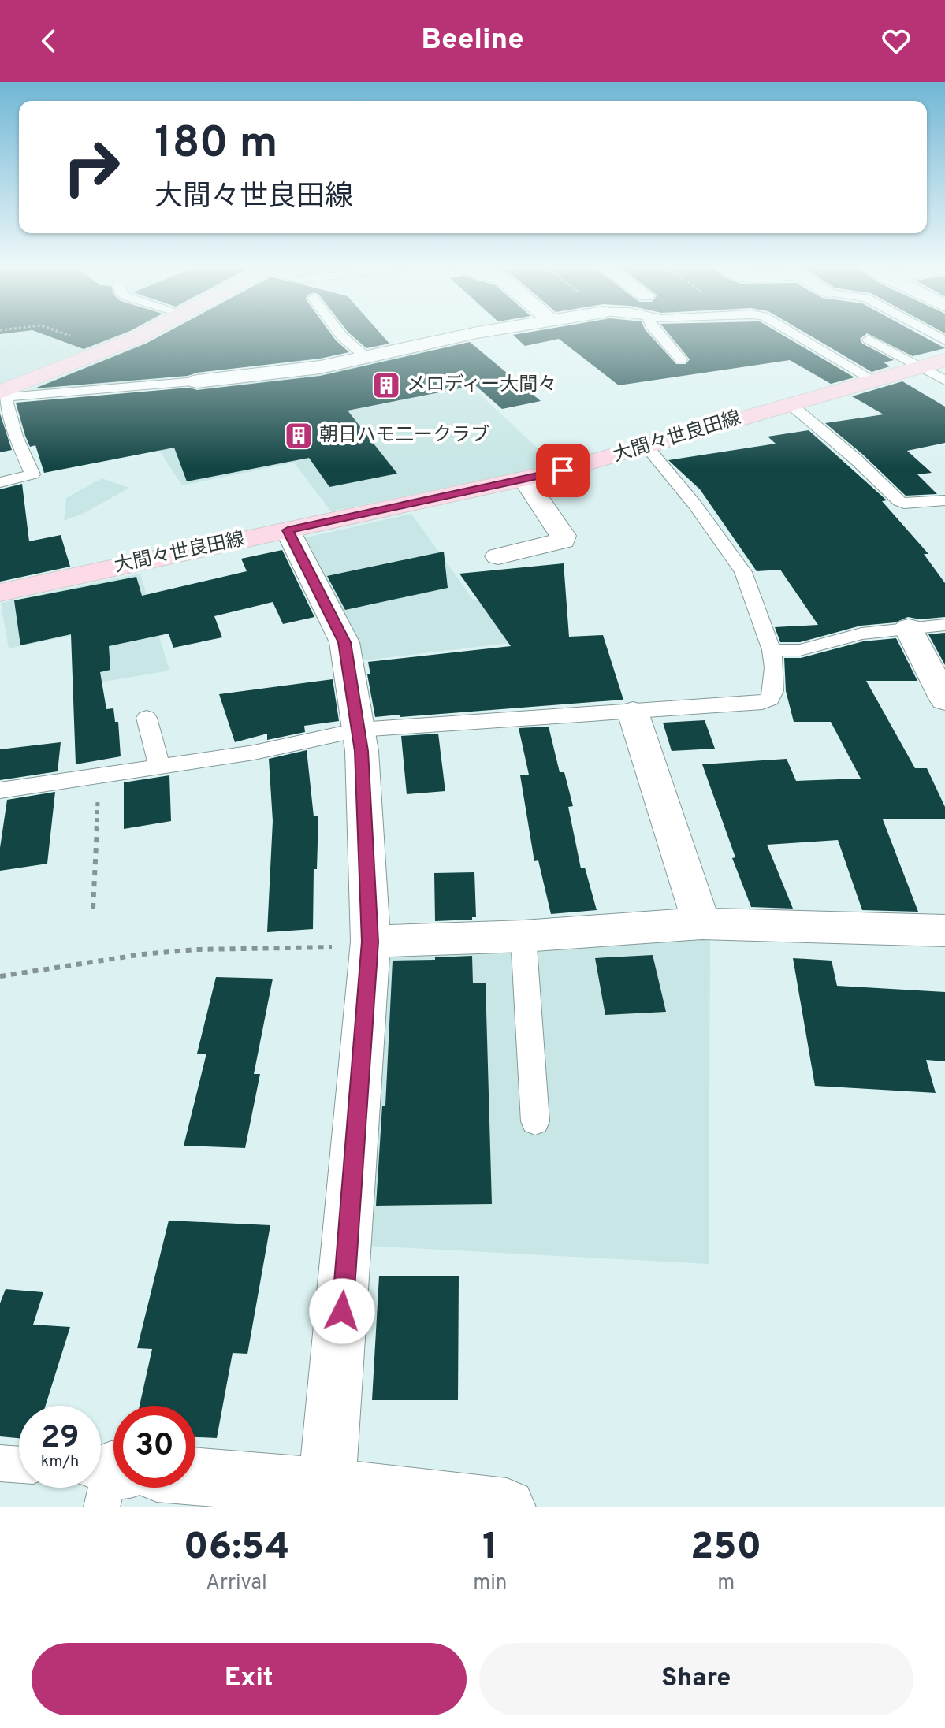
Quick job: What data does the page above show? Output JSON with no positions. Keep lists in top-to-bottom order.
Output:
{
  "streets": {
    "main road": ["大間々世良田線"]
  },
  "places": {
    "building": ["メロディー大間々", "朝日ハモ二ークラブ"]
  },
  "page": {
    "header": "Beeline",
    "turn": ["180 m", "大間々世良田線"],
    "speed": "29 km/h",
    "limit": "30",
    "eta": [
      "06:54",
      "Arrival",
      "1",
      "min",
      "250",
      "m"
    ],
    "buttons": ["Exit", "Share"]
  }
}
